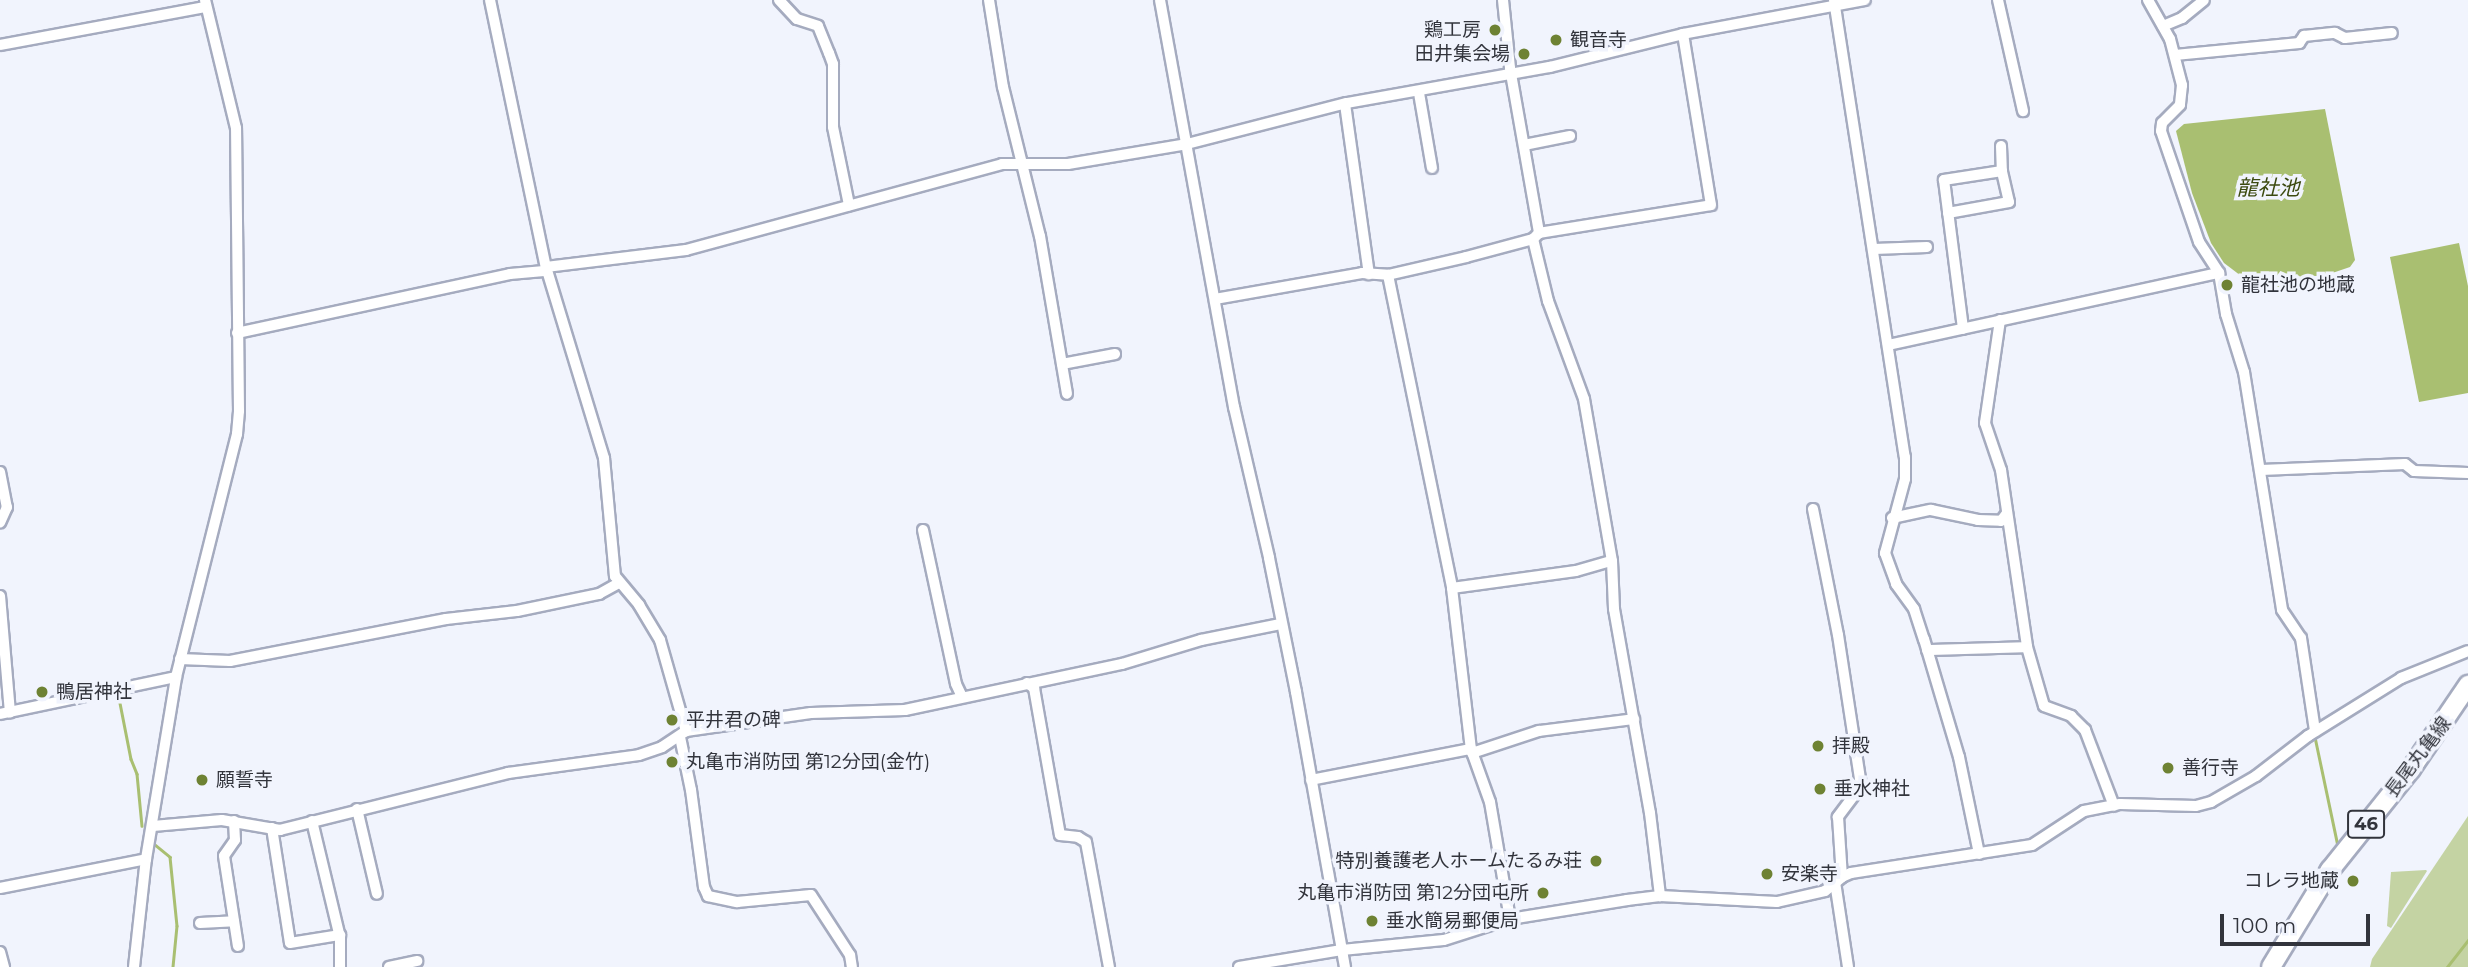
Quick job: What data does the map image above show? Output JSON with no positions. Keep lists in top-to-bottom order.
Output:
{
  "streets": {
    "main road": ["長尾丸亀線", "46"]
  },
  "water": ["龍社池"],
  "places": [
    "鶏工房",
    "観音寺",
    "田井集会場",
    "龍社池の地蔵",
    "鴨居神社",
    "平井君の碑",
    "拝殿",
    "丸亀市消防団 第12分団(金竹)",
    "善行寺",
    "願誓寺",
    "垂水神社",
    "特別養護老人ホームたるみ荘",
    "安楽寺",
    "コレラ地蔵",
    "丸亀市消防団 第12分団屯所",
    "垂水簡易郵便局"
  ],
  "scale_bar": "100 m"
}
